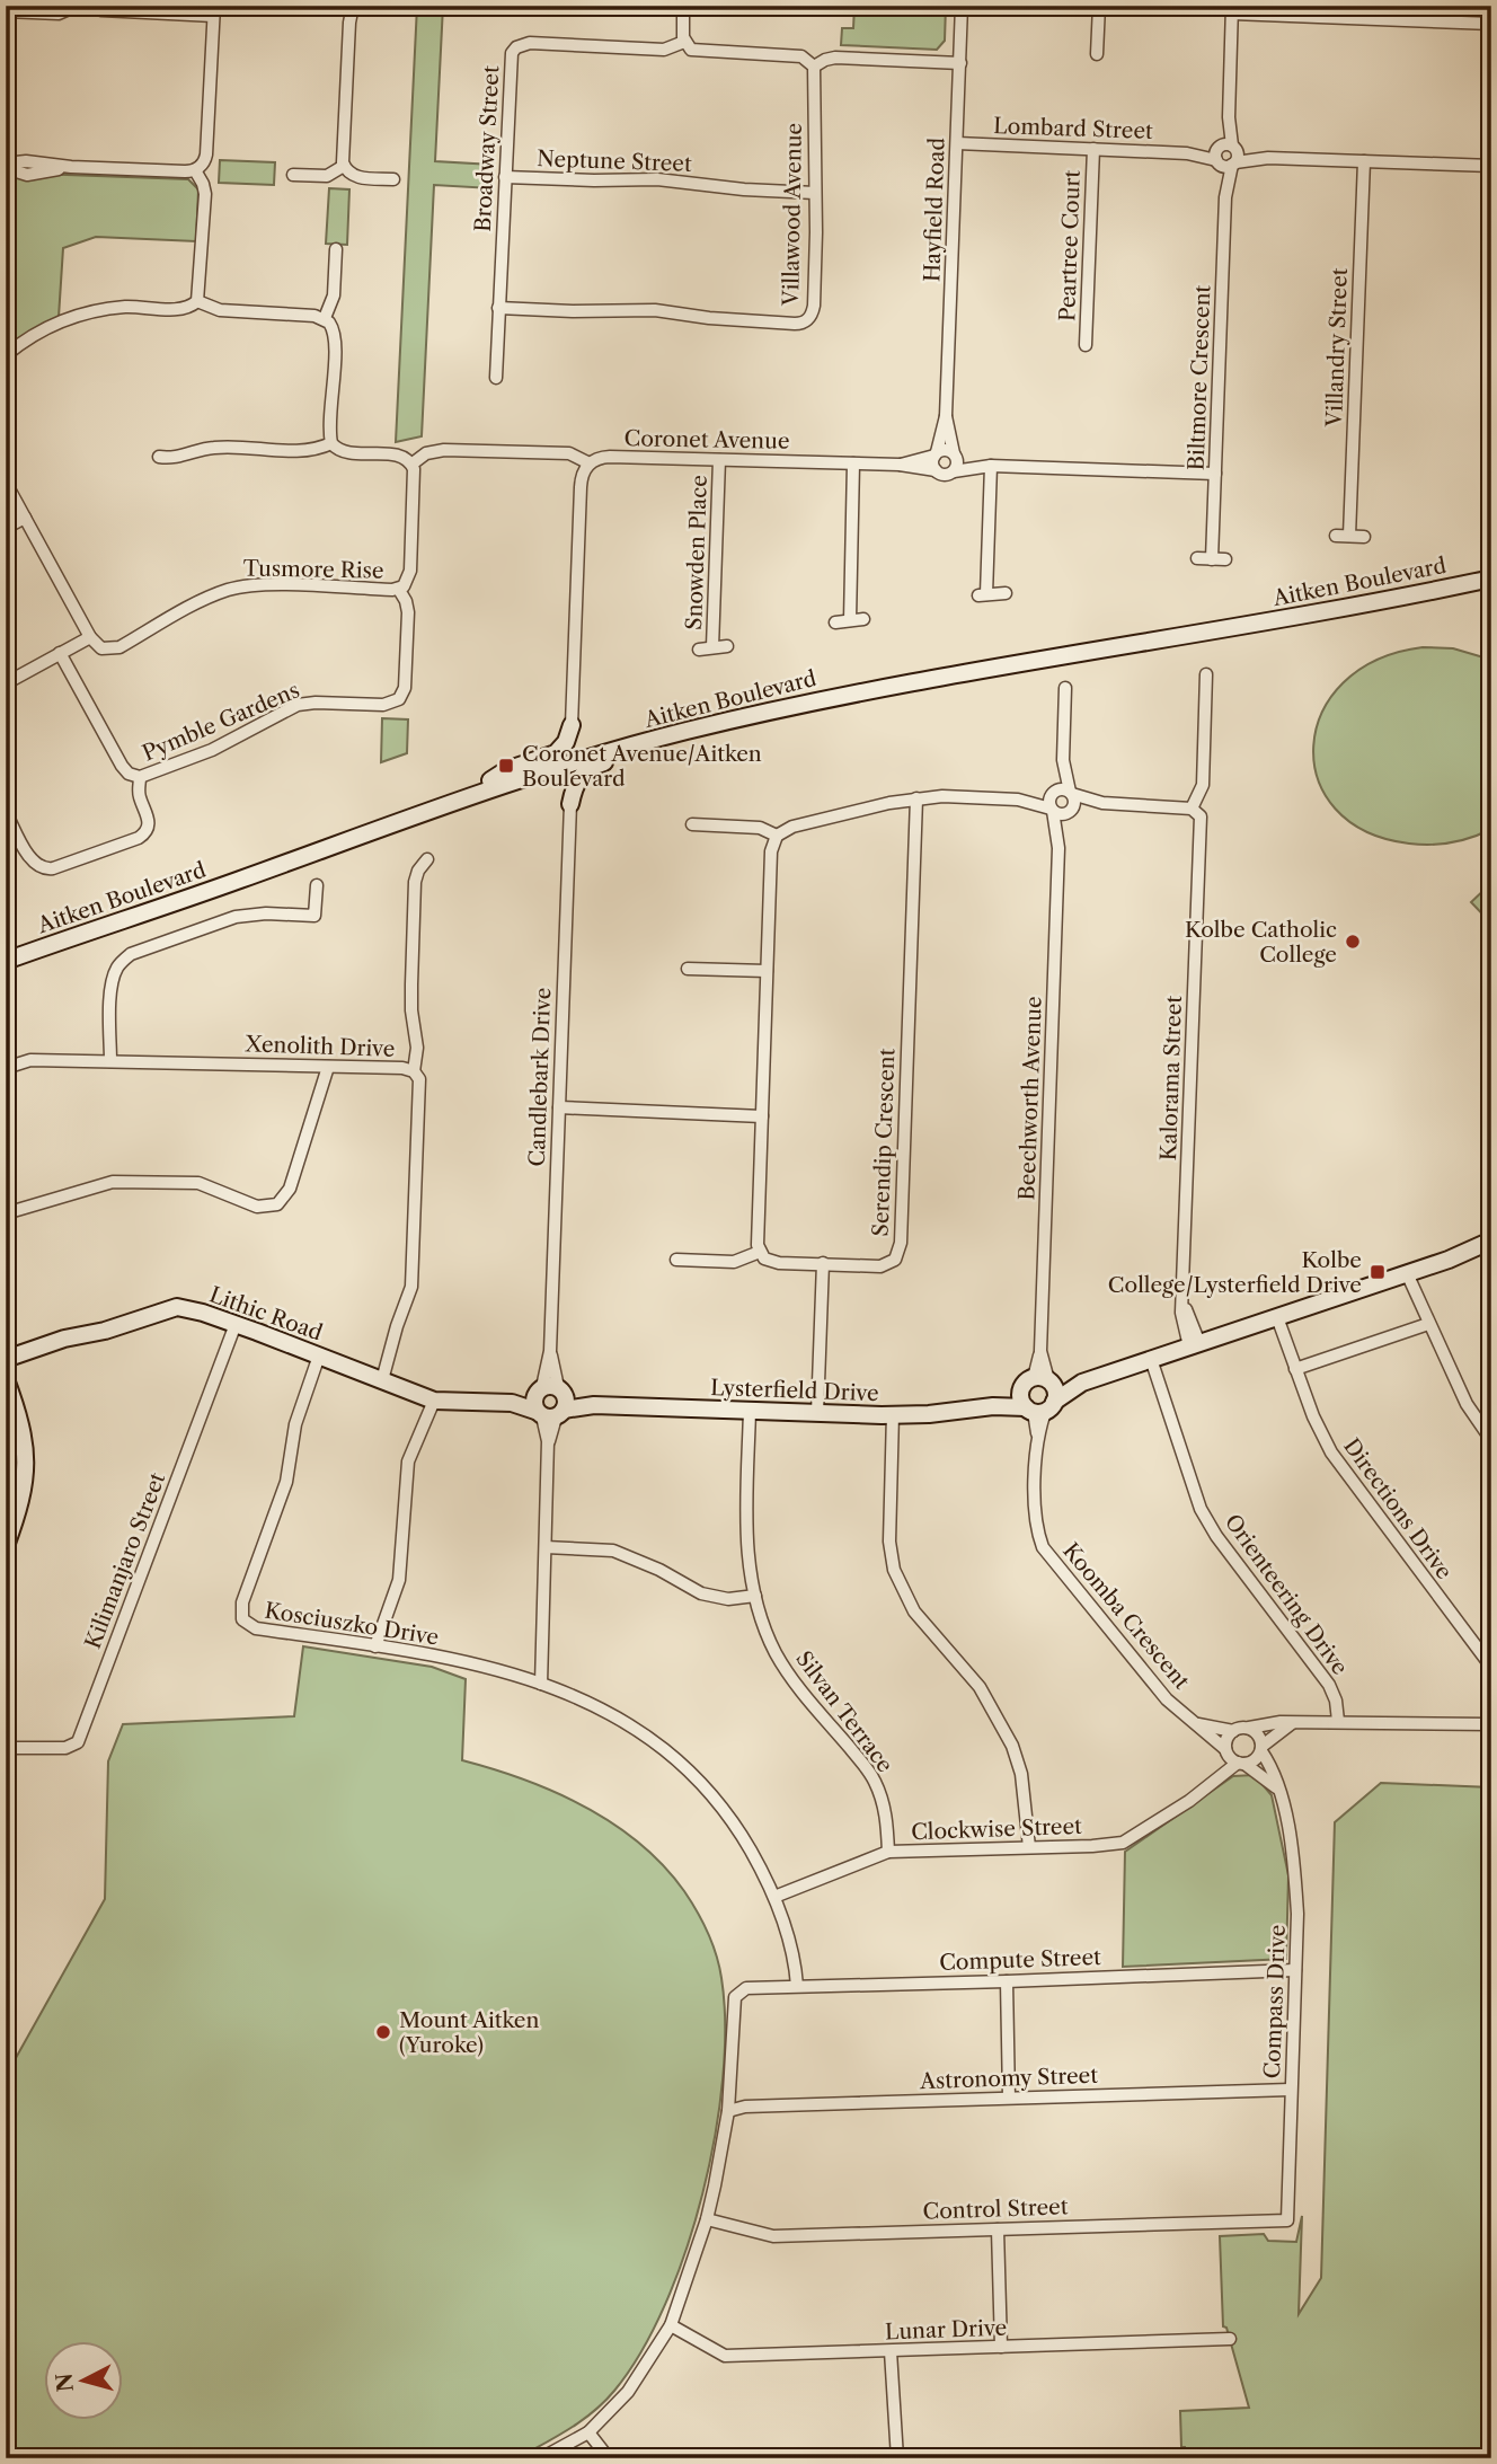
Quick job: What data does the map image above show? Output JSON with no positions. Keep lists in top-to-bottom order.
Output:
{
  "streets": {
    "main road": ["Aitken Boulevard", "Lithic Road", "Lysterfield Drive"],
    "street": [
      "Lombard Street",
      "Broadway Street",
      "Neptune Street",
      "Hayfield Road",
      "Villawood Avenue",
      "Peartree Court",
      "Villandry Street",
      "Biltmore Crescent",
      "Coronet Avenue",
      "Snowden Place",
      "Tusmore Rise",
      "Pymble Gardens",
      "Xenolith Drive",
      "Candlebark Drive",
      "Kalorama Street",
      "Beechworth Avenue",
      "Serendip Crescent",
      "Directions Drive",
      "Kilimanjaro Street",
      "Orienteering Drive",
      "Koomba Crescent",
      "Kosciuszko Drive",
      "Silvan Terrace",
      "Clockwise Street",
      "Compute Street",
      "Compass Drive",
      "Astronomy Street",
      "Control Street",
      "Lunar Drive"
    ]
  },
  "crossings": [
    ["Lombard Street", "Hayfield Road"],
    ["Lombard Street", "Peartree Court"],
    ["Lombard Street", "Villandry Street"],
    ["Lombard Street", "Biltmore Crescent"],
    ["Broadway Street", "Neptune Street"],
    ["Broadway Street", "Villawood Avenue"],
    ["Neptune Street", "Villawood Avenue"],
    ["Hayfield Road", "Coronet Avenue"],
    ["Coronet Avenue", "Snowden Place"],
    ["Tusmore Rise", "Pymble Gardens"],
    ["Xenolith Drive", "Lithic Road"],
    ["Candlebark Drive", "Lithic Road"],
    ["Candlebark Drive", "Lysterfield Drive"],
    ["Candlebark Drive", "Kosciuszko Drive"],
    ["Beechworth Avenue", "Lysterfield Drive"],
    ["Beechworth Avenue", "Koomba Crescent"],
    ["Lithic Road", "Lysterfield Drive"],
    ["Lithic Road", "Kilimanjaro Street"],
    ["Lithic Road", "Kosciuszko Drive"],
    ["Lysterfield Drive", "Koomba Crescent"],
    ["Lysterfield Drive", "Silvan Terrace"],
    ["Koomba Crescent", "Clockwise Street"],
    ["Koomba Crescent", "Compass Drive"],
    ["Kosciuszko Drive", "Clockwise Street"],
    ["Kosciuszko Drive", "Compute Street"],
    ["Silvan Terrace", "Clockwise Street"],
    ["Clockwise Street", "Compass Drive"],
    ["Compute Street", "Compass Drive"],
    ["Compute Street", "Astronomy Street"],
    ["Compass Drive", "Astronomy Street"],
    ["Compass Drive", "Control Street"]
  ],
  "places": {
    "transit": ["Coronet Avenue/Aitken Boulevard", "Kolbe College/Lysterfield Drive"],
    "other": ["Kolbe Catholic College", "Mount Aitken (Yuroke)"]
  },
  "north": "left"
}
